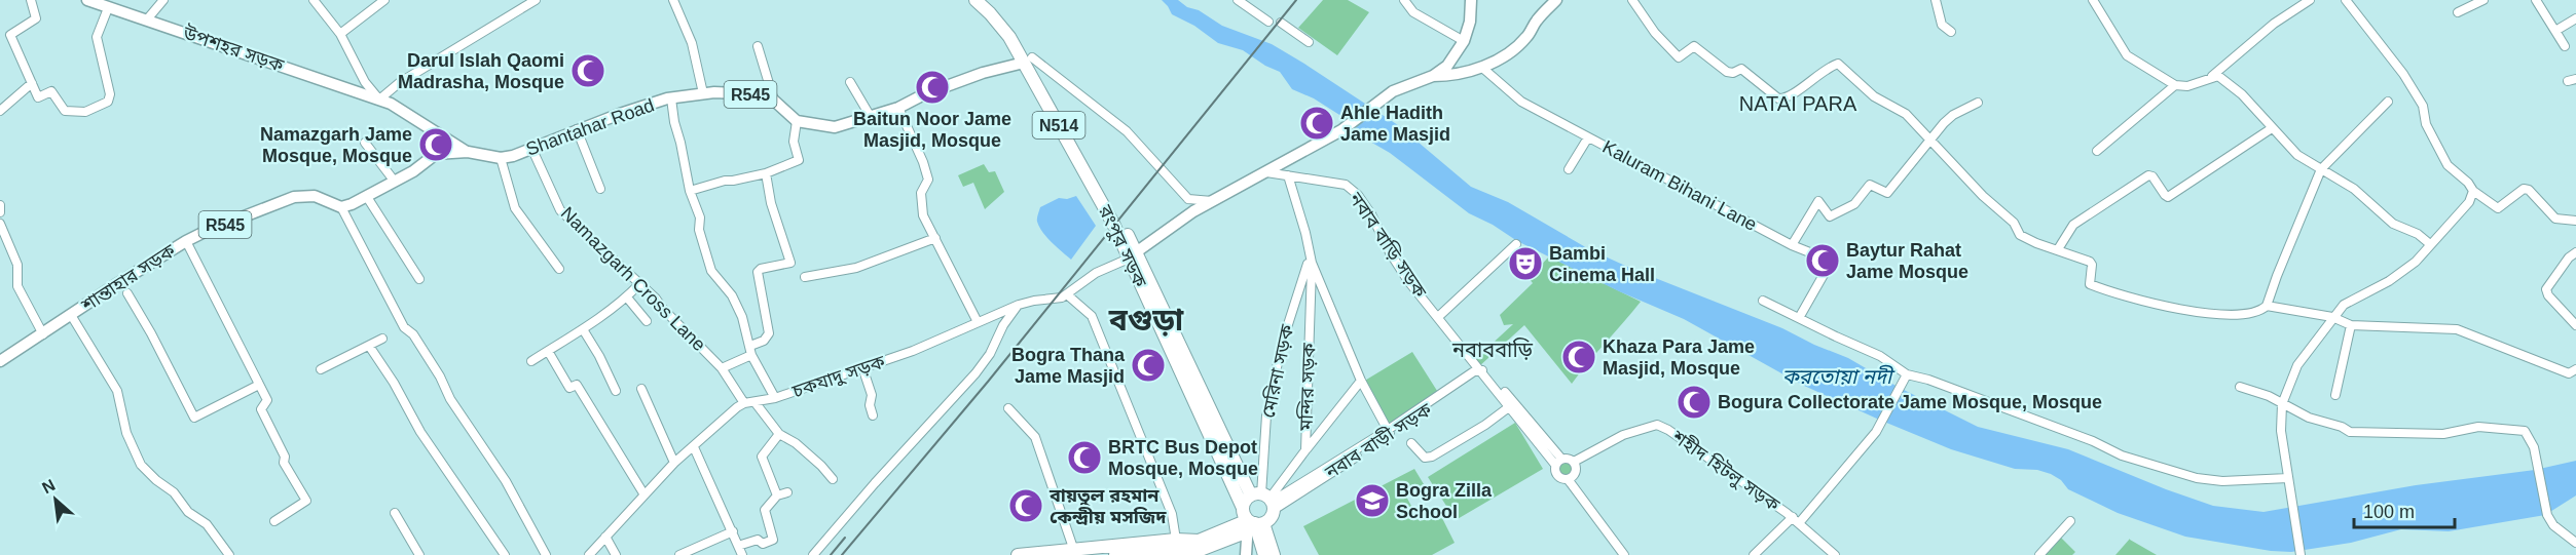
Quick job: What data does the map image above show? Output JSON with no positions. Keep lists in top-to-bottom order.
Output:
{
  "streets": {
    "highway": ["N514", "রংপুর সড়ক"],
    "main road": [
      "উপশহর সড়ক",
      "R545",
      "Shantahar Road",
      "শান্তাহার সড়ক"
    ],
    "street": [
      "Kaluram Bihani Lane",
      "নবাব বাড়ি সড়ক",
      "Namazgarh Cross Lane",
      "মেরিনা সড়ক",
      "চকযাদু সড়ক",
      "মন্দির সড়ক",
      "নবাব বাড়ী সড়ক",
      "শহীদ হিটলু সড়ক"
    ]
  },
  "crossings": [
    ["উপশহর সড়ক", "R545"],
    ["উপশহর সড়ক", "Shantahar Road"],
    ["R545", "Shantahar Road"],
    ["R545", "রংপুর সড়ক"],
    ["Shantahar Road", "Namazgarh Cross Lane"],
    ["নবাব বাড়ি সড়ক", "নবাব বাড়ী সড়ক"],
    ["নবাব বাড়ি সড়ক", "শহীদ হিটলু সড়ক"],
    ["রংপুর সড়ক", "মেরিনা সড়ক"],
    ["রংপুর সড়ক", "চকযাদু সড়ক"],
    ["রংপুর সড়ক", "মন্দির সড়ক"],
    ["রংপুর সড়ক", "নবাব বাড়ী সড়ক"],
    ["Namazgarh Cross Lane", "চকযাদু সড়ক"],
    ["মেরিনা সড়ক", "মন্দির সড়ক"],
    ["মেরিনা সড়ক", "নবাব বাড়ী সড়ক"],
    ["মন্দির সড়ক", "নবাব বাড়ী সড়ক"]
  ],
  "districts": ["NATAI PARA", "বগুড়া", "নবাববাড়ি"],
  "water": ["করতোয়া নদী"],
  "places": {
    "mosque": [
      "Darul Islah Qaomi Madrasha, Mosque",
      "Baitun Noor Jame Masjid, Mosque",
      "Ahle Hadith Jame Masjid",
      "Namazgarh Jame Mosque, Mosque",
      "Baytur Rahat Jame Mosque",
      "Khaza Para Jame Masjid, Mosque",
      "Bogra Thana Jame Masjid",
      "Bogura Collectorate Jame Mosque, Mosque",
      "BRTC Bus Depot Mosque, Mosque",
      "বায়তুল রহমান কেন্দ্রীয় মসজিদ"
    ],
    "theatre": ["Bambi Cinema Hall"],
    "school or university": ["Bogra Zilla School"]
  },
  "scale_bar": "100 m",
  "north": "top left"
}
